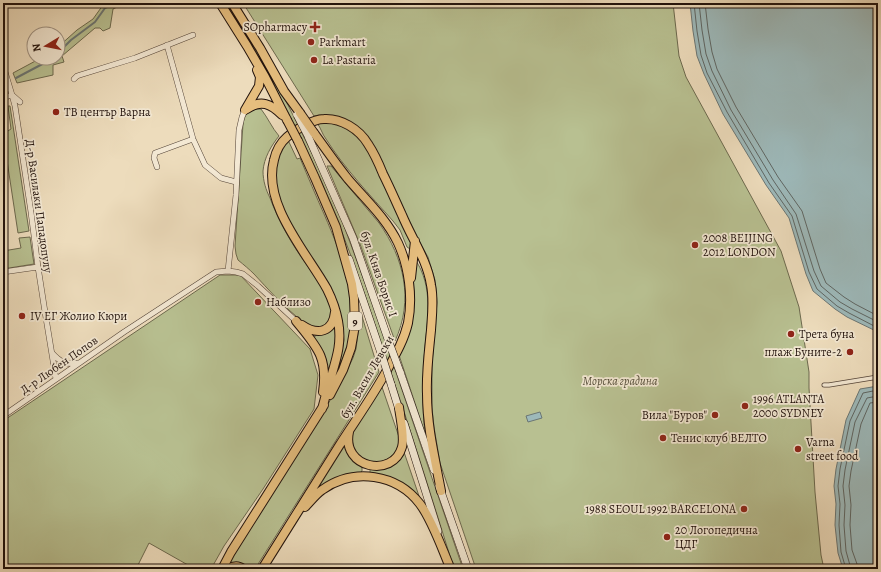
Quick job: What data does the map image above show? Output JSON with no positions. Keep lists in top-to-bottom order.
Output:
{
  "streets": {
    "highway": ["бул. Княз Борис I", "9", "бул. Васил Левски"],
    "street": ["Д-р Василаки Пападопулу", "Д-р Любен Попов"]
  },
  "crossings": [
    ["Д-р Василаки Пападопулу", "Д-р Любен Попов"],
    ["бул. Княз Борис I", "бул. Васил Левски"]
  ],
  "parks": ["Морска градина"],
  "places": {
    "health": ["SOpharmacy"],
    "other": [
      "Parkmart",
      "La Pastaria",
      "ТВ център Варна",
      "2008 BEIJING 2012 LONDON",
      "Наблизо",
      "IV ЕГ Жолио Кюри",
      "Трета буна",
      "плаж Буните-2",
      "1996 ATLANTA 2000 SYDNEY",
      "Вила \"Буров\"",
      "Тенис клуб ВЕЛТО",
      "Varna street food",
      "1988 SEOUL 1992 BARCELONA",
      "20 Логопедична ЦДГ"
    ]
  },
  "north": "left"
}
